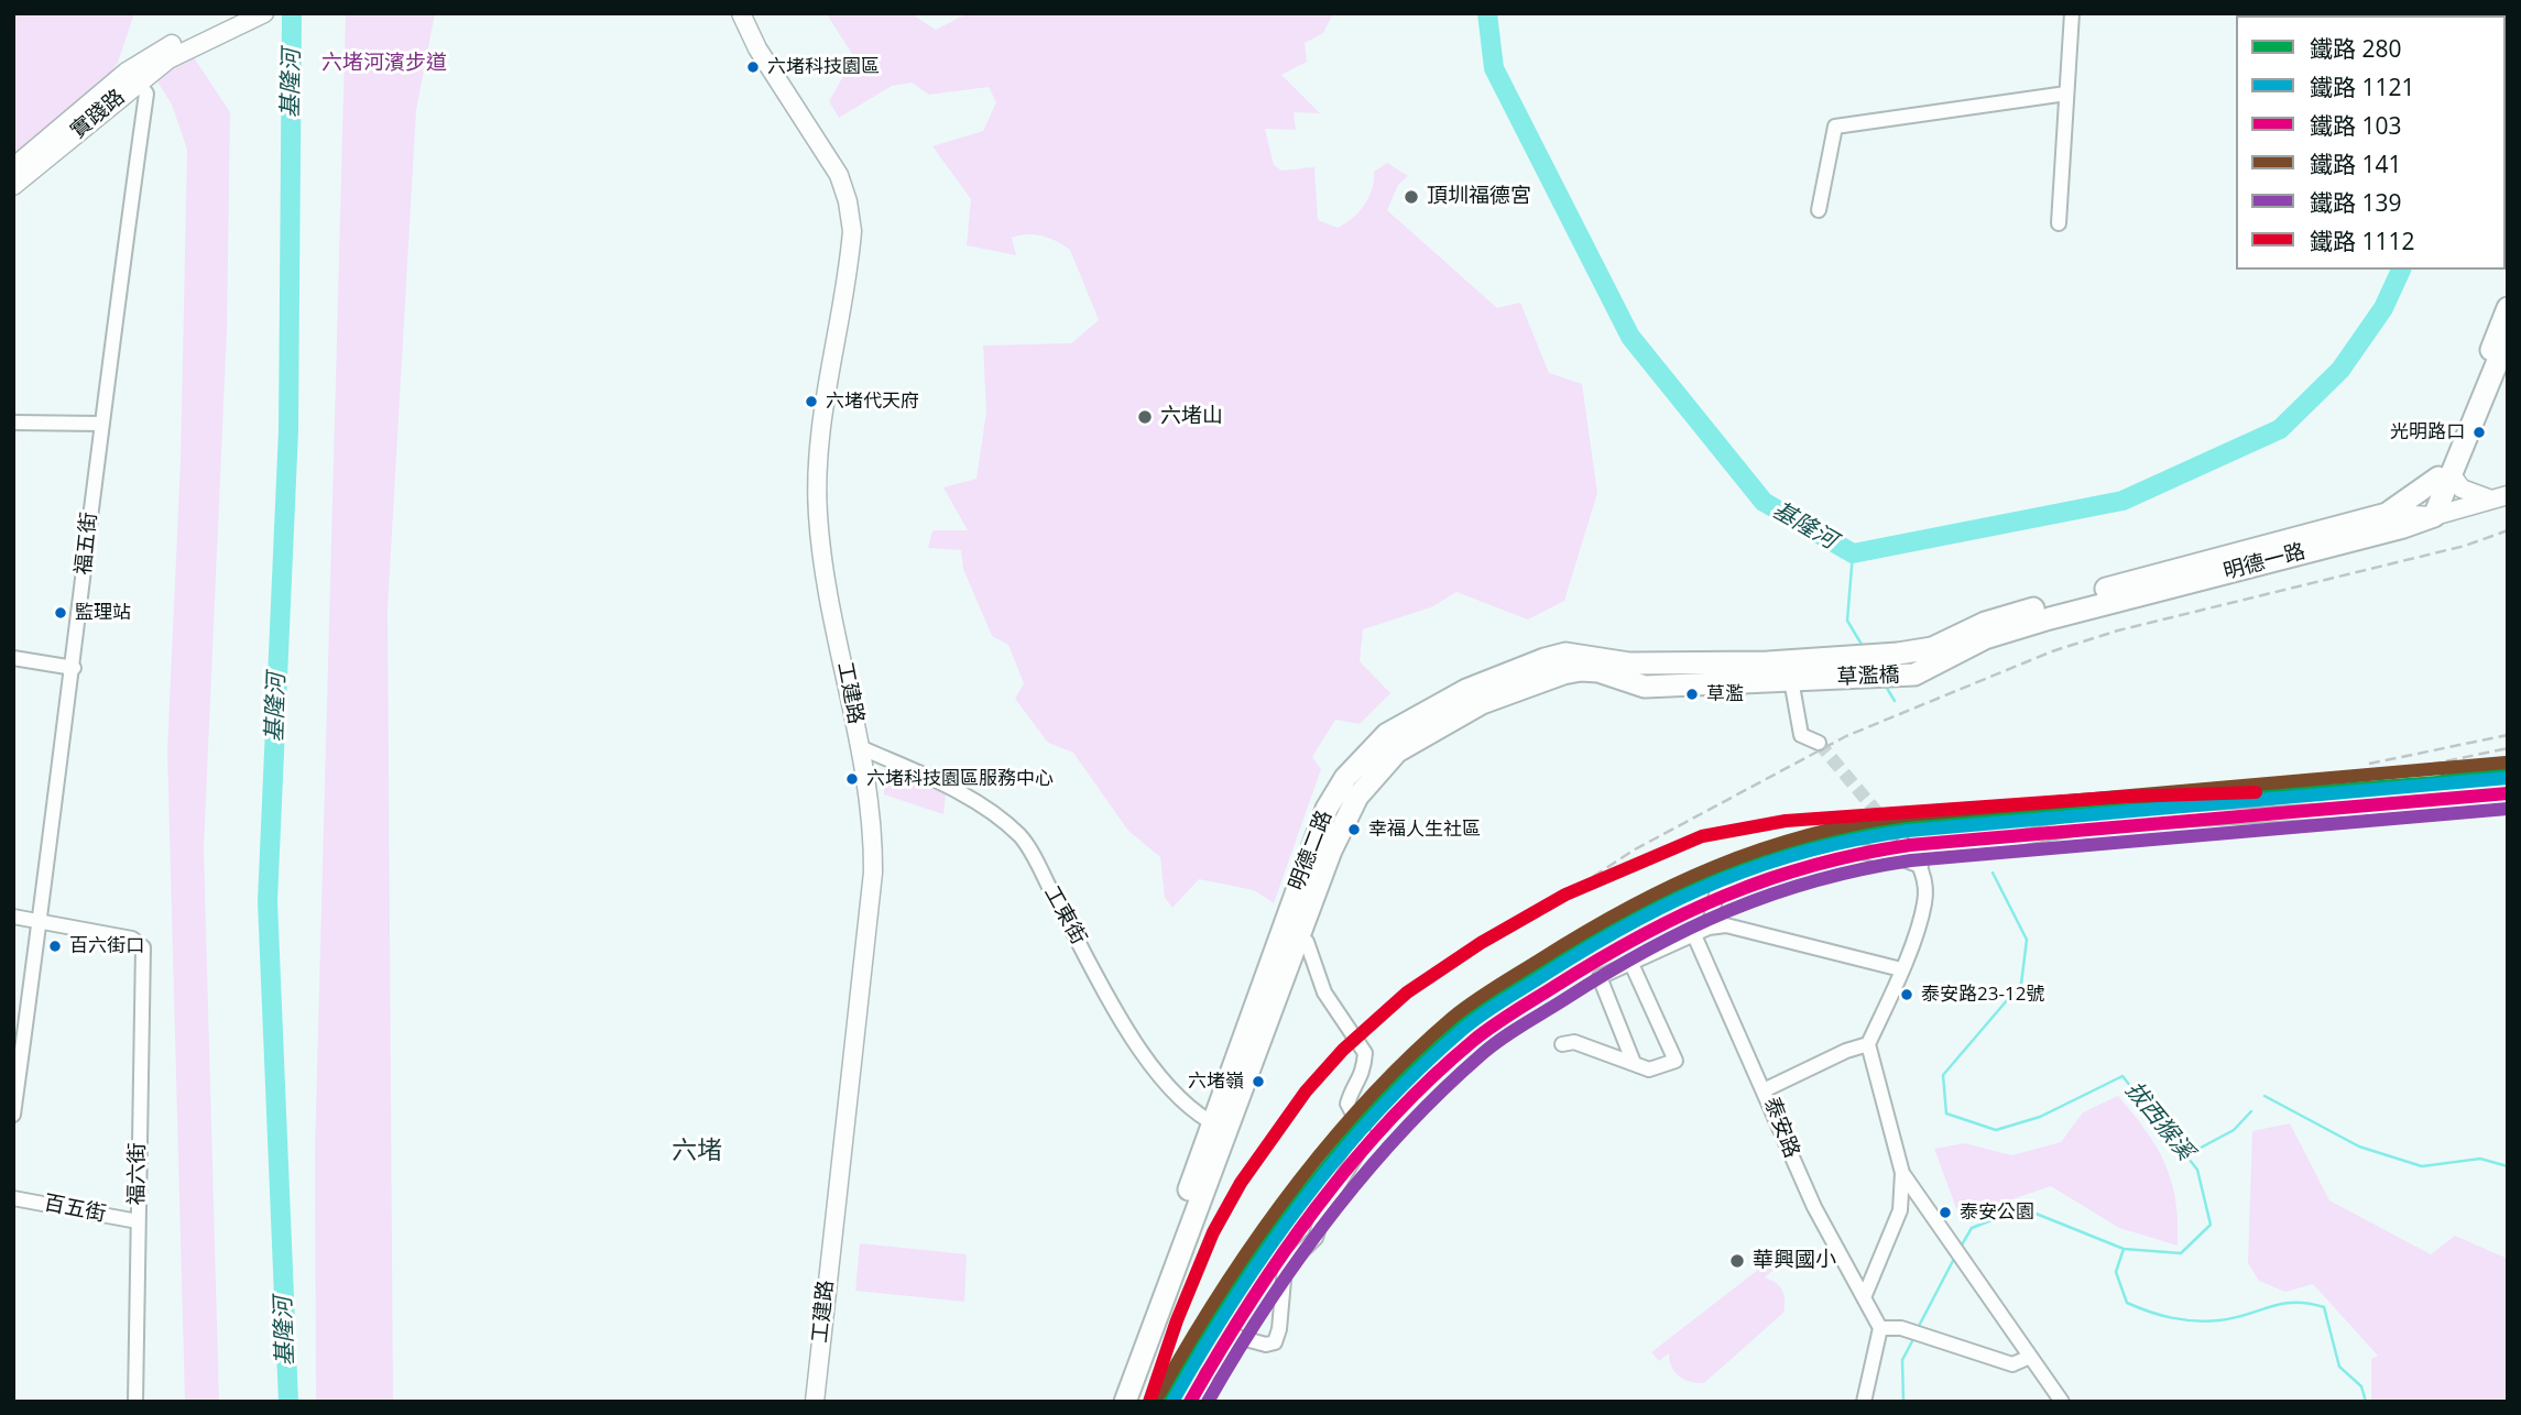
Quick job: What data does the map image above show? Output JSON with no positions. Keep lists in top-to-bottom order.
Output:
{
  "streets": {
    "main road": ["明德一路", "草濫橋", "明德二路"],
    "street": [
      "實踐路",
      "福五街",
      "工建路",
      "工東街",
      "泰安路",
      "福六街",
      "百五街"
    ]
  },
  "crossings": [
    ["實踐路", "福五街"],
    ["福五街", "福六街"],
    ["明德一路", "草濫橋"],
    ["草濫橋", "明德二路"],
    ["工建路", "工東街"],
    ["明德二路", "工東街"],
    ["福六街", "百五街"]
  ],
  "districts": ["六堵"],
  "water": ["基隆河", "拔西猴溪"],
  "parks": ["六堵河濱步道"],
  "places": [
    "六堵科技園區",
    "頂圳福德宮",
    "六堵代天府",
    "六堵山",
    "光明路口",
    "監理站",
    "草濫",
    "六堵科技園區服務中心",
    "幸福人生社區",
    "百六街口",
    "泰安路23-12號",
    "六堵嶺",
    "泰安公園",
    "華興國小"
  ],
  "lines": [
    "rail line 141",
    "rail line 280",
    "rail line 1121",
    "rail line 1112",
    "rail line 103",
    "rail line 139"
  ],
  "legend": [
    "鐵路 280",
    "鐵路 1121",
    "鐵路 103",
    "鐵路 141",
    "鐵路 139",
    "鐵路 1112"
  ]
}
